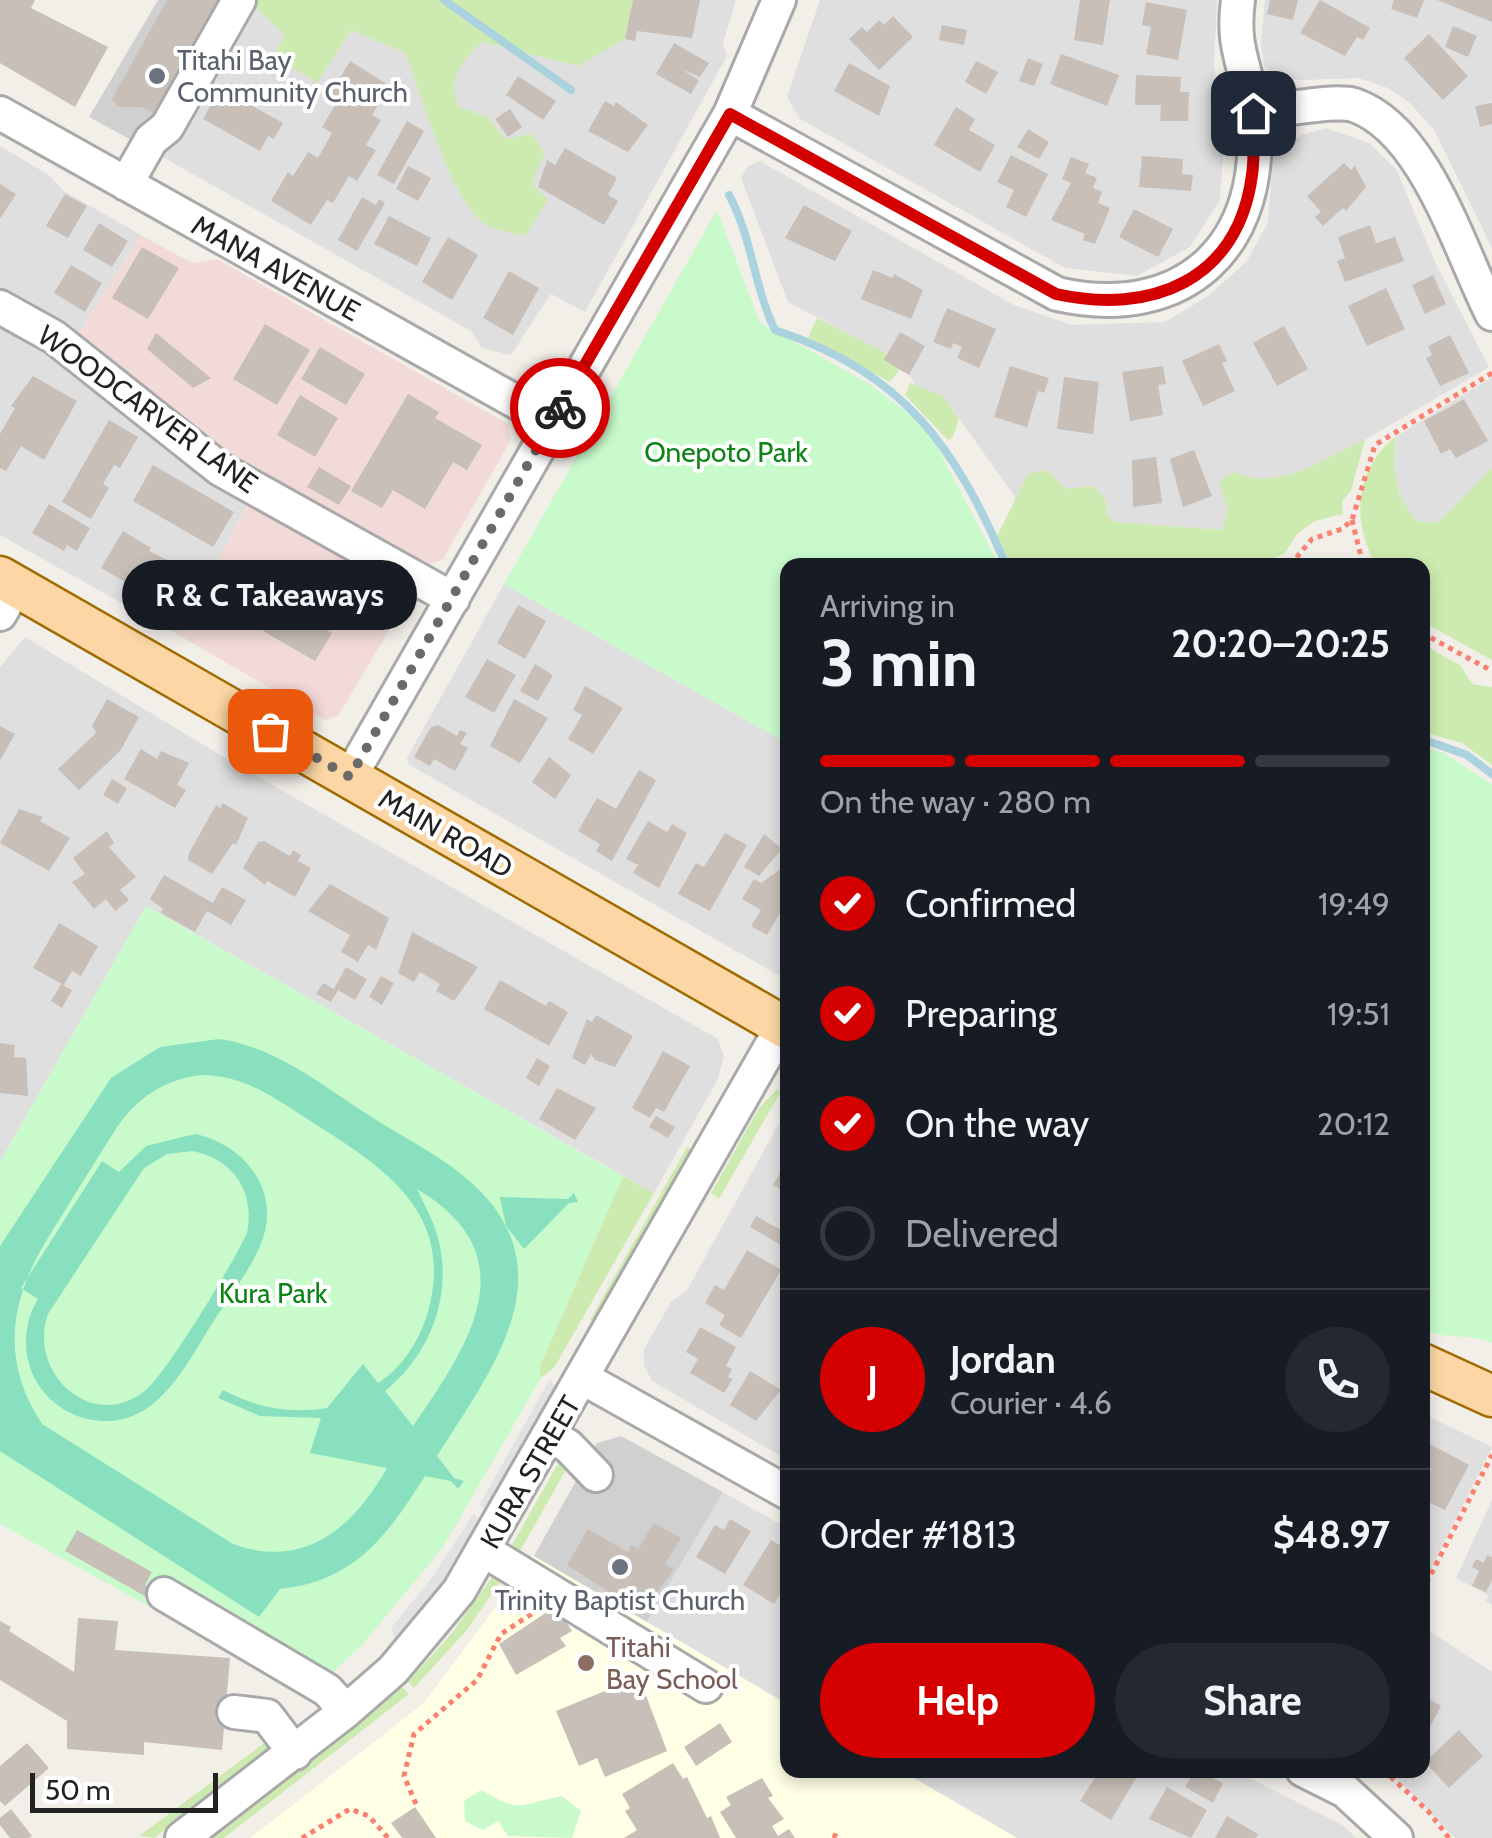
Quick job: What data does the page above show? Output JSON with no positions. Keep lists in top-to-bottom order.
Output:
{
  "streets": {
    "main road": ["MAIN ROAD"],
    "street": ["MANA AVENUE", "WOODCARVER LANE", "KURA STREET"]
  },
  "parks": ["Onepoto Park", "Kura Park"],
  "places": [
    "Titahi Bay Community Church",
    "R & C Takeaways",
    "Trinity Baptist Church",
    "Titahi Bay School"
  ],
  "scale_bar": "50 m",
  "page": {
    "heading": ["3 min", "Arriving in", "20:20–20:25"],
    "panel": [
      "Jordan",
      "Courier · 4.6",
      "Order #1813",
      "$48.97"
    ],
    "bubble": "R & C Takeaways",
    "bar": "On the way · 280 m",
    "list": [
      ["Confirmed", "19:49"],
      ["Preparing", "19:51"],
      ["On the way", "20:12"],
      "Delivered"
    ],
    "round": "J",
    "buttons": ["Help", "Share"],
    "scale": "50 m"
  }
}
